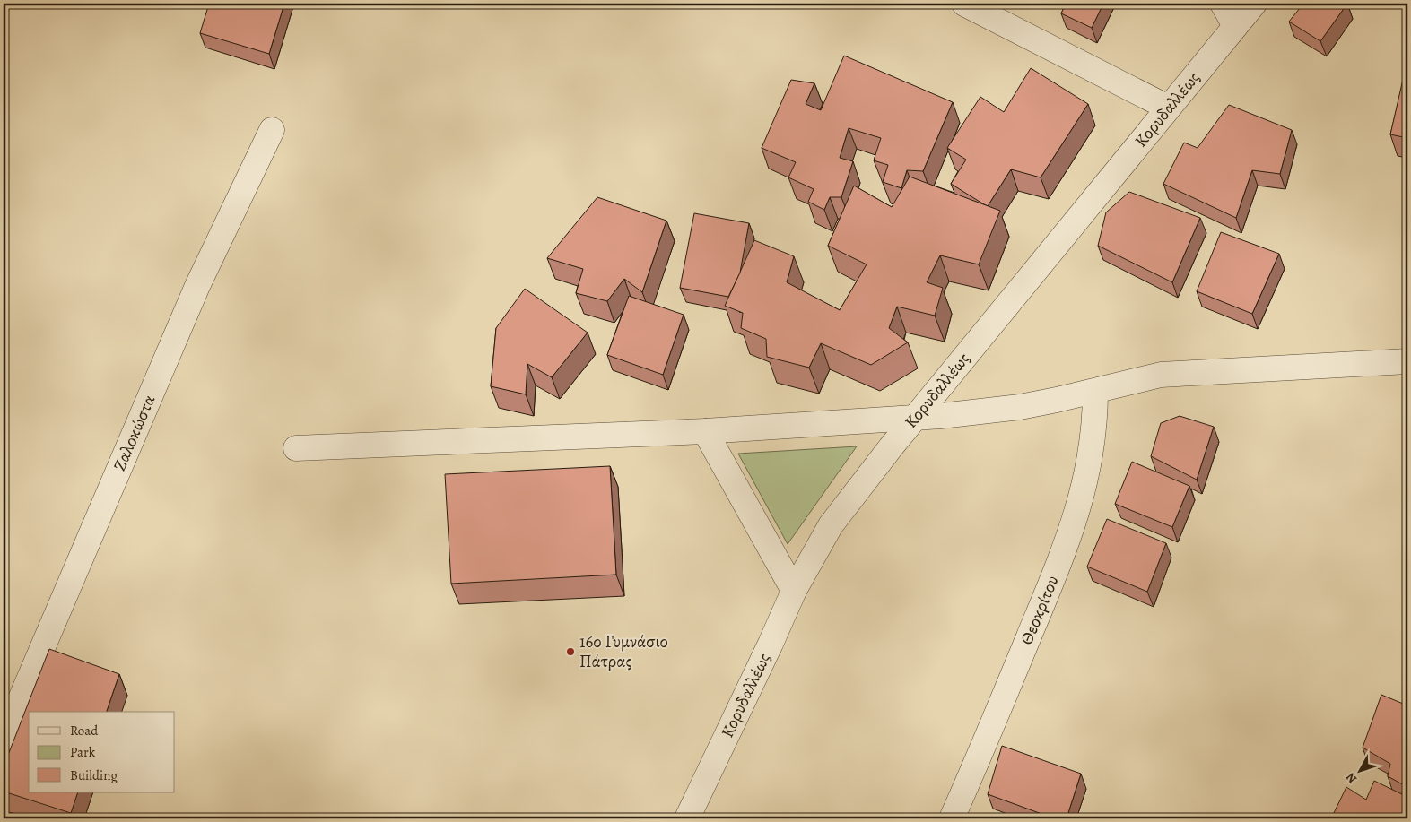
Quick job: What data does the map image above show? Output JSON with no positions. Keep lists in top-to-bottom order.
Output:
{
  "streets": {
    "street": ["Κορυδαλλέως", "Ζαλοκώστα", "Θεοκρίτου"]
  },
  "places": ["16ο Γυμνάσιο Πάτρας"],
  "legend": ["Road", "Park", "Building"],
  "north": "bottom left"
}
